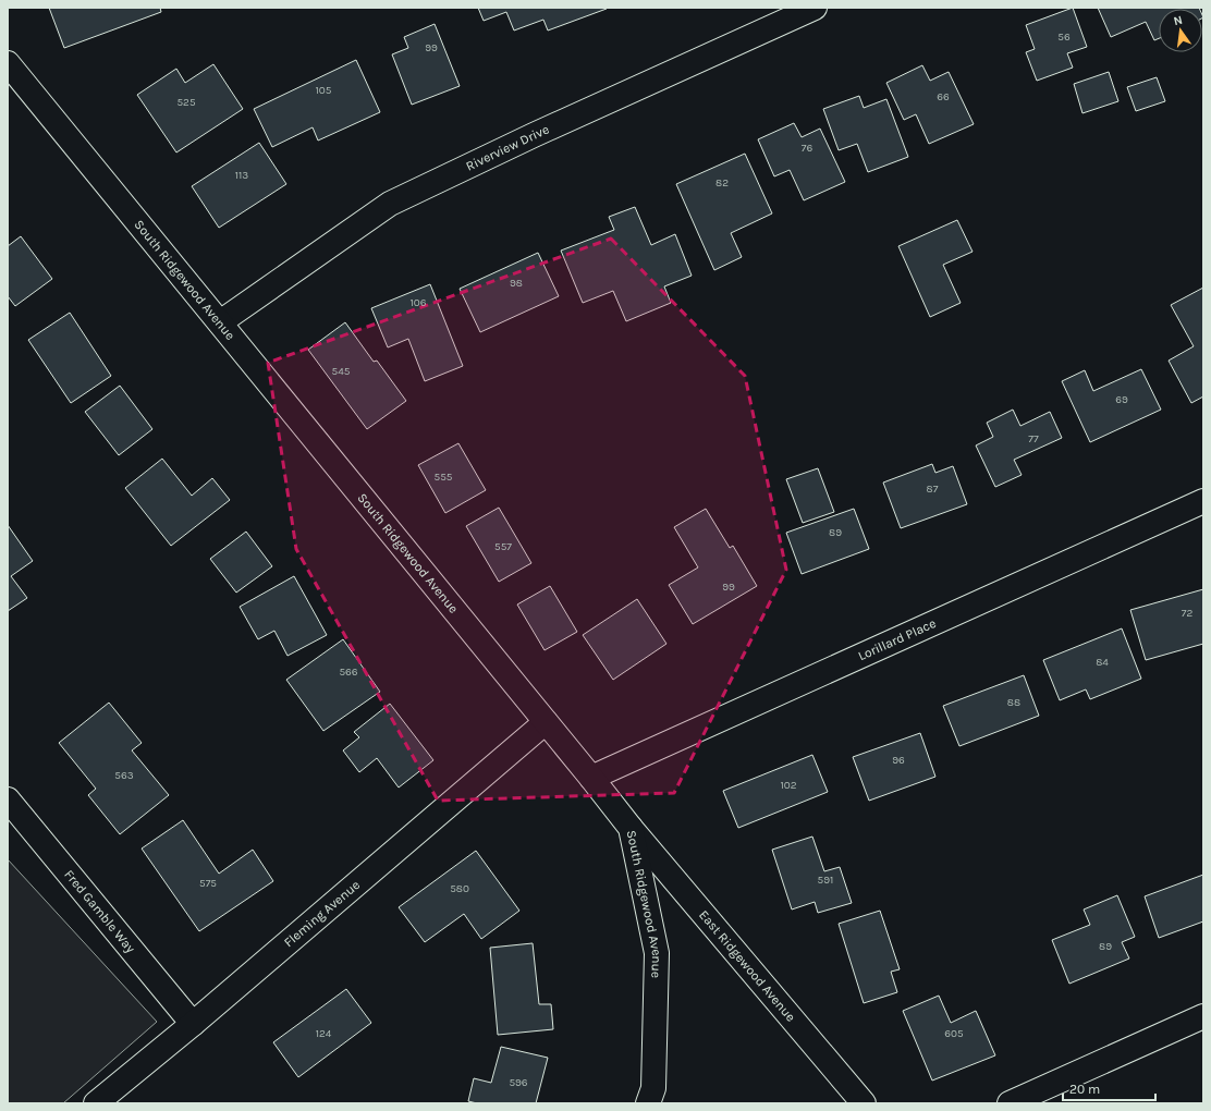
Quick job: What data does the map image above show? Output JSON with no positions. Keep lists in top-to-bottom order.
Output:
{
  "streets": {
    "street": [
      "Riverview Drive",
      "South Ridgewood Avenue",
      "Lorillard Place",
      "Fred Gamble Way",
      "Fleming Avenue",
      "East Ridgewood Avenue"
    ]
  },
  "crossings": [
    ["Riverview Drive", "South Ridgewood Avenue"],
    ["South Ridgewood Avenue", "Lorillard Place"],
    ["South Ridgewood Avenue", "Fleming Avenue"],
    ["South Ridgewood Avenue", "East Ridgewood Avenue"],
    ["Fred Gamble Way", "Fleming Avenue"]
  ],
  "house_numbers": [
    "56",
    "99",
    "105",
    "66",
    "525",
    "76",
    "113",
    "82",
    "98",
    "106",
    "545",
    "69",
    "77",
    "555",
    "87",
    "89",
    "557",
    "99",
    "72",
    "84",
    "566",
    "88",
    "96",
    "563",
    "102",
    "591",
    "575",
    "580",
    "89",
    "124",
    "605",
    "596"
  ],
  "scale_bar": "20 m",
  "north": "top"
}
